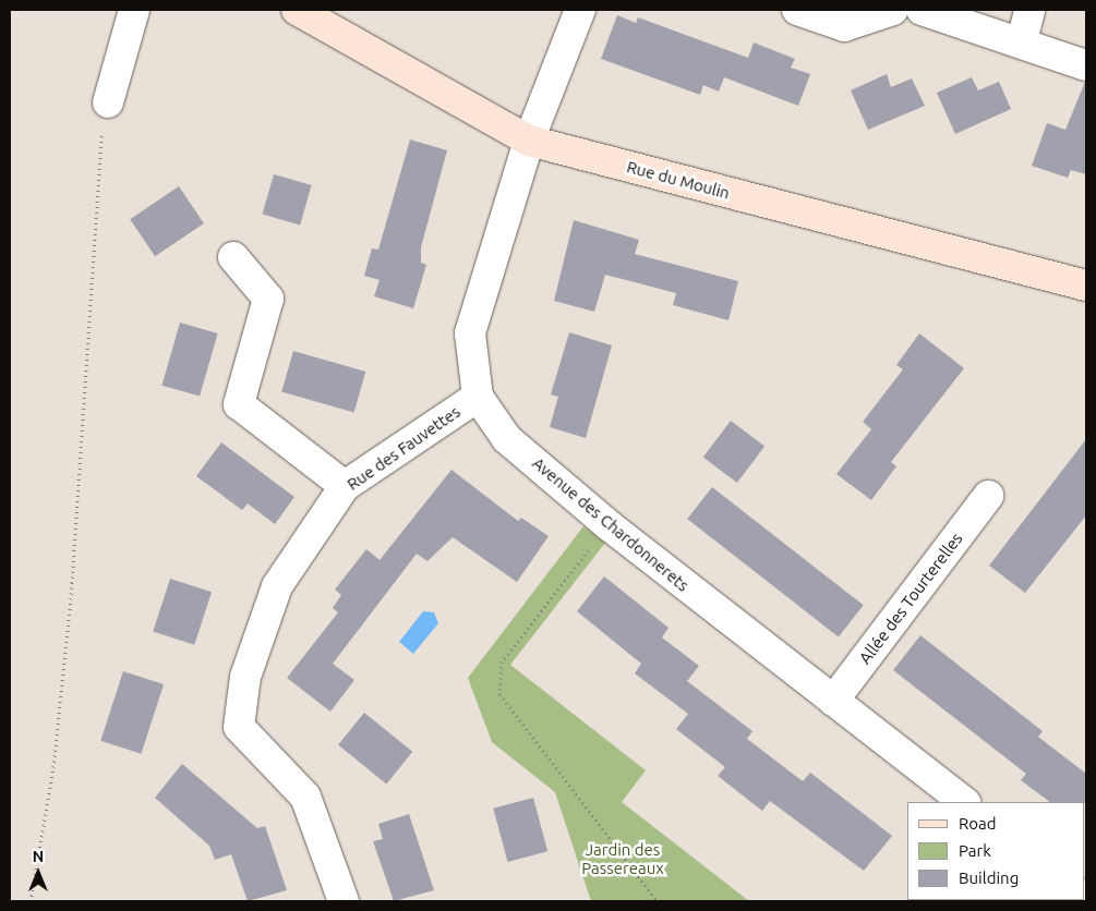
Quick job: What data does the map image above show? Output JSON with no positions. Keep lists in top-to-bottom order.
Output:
{
  "streets": {
    "street": [
      "Rue du Moulin",
      "Rue des Fauvettes",
      "Avenue des Chardonnerets",
      "Allée des Tourterelles"
    ]
  },
  "crossings": [
    ["Rue du Moulin", "Avenue des Chardonnerets"],
    ["Rue des Fauvettes", "Avenue des Chardonnerets"],
    ["Avenue des Chardonnerets", "Allée des Tourterelles"]
  ],
  "parks": ["Jardin des Passereaux"],
  "legend": ["Road", "Park", "Building"],
  "north": "top"
}
